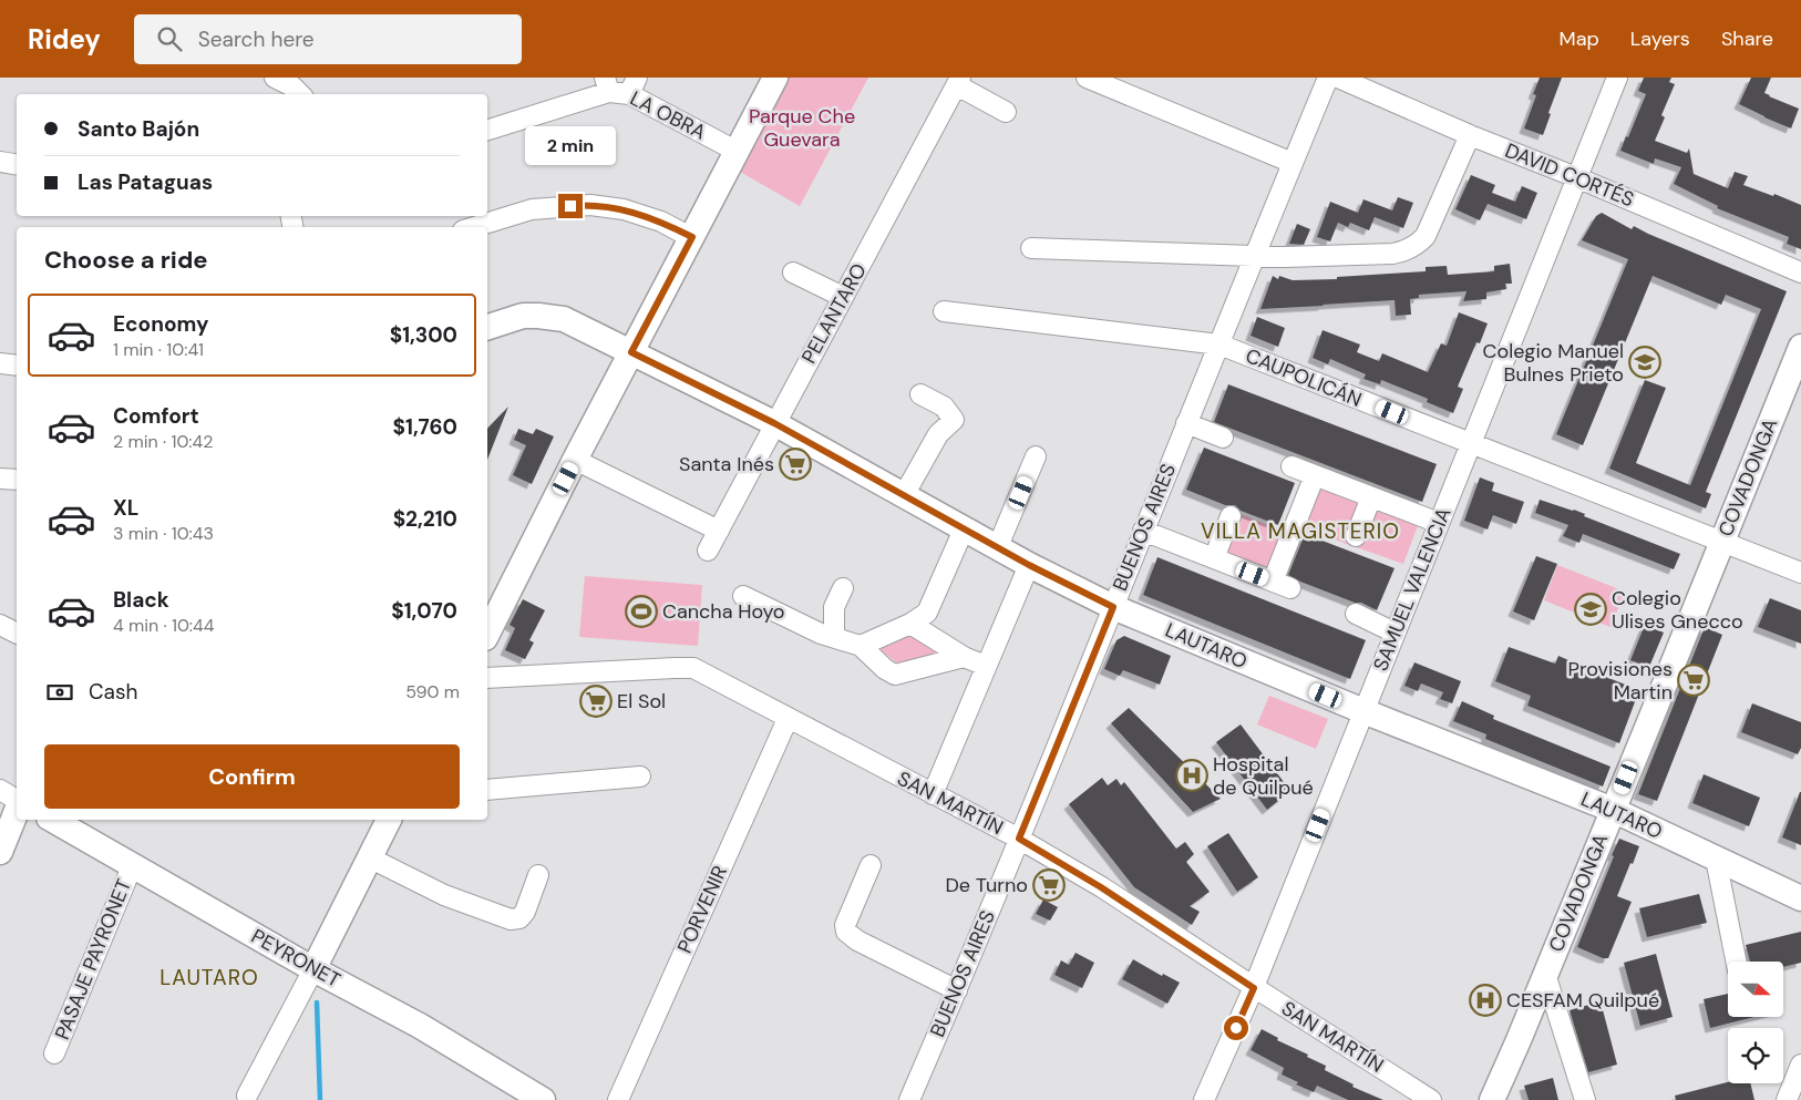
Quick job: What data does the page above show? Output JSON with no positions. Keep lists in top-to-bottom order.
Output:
{
  "streets": {
    "main road": ["COVADONGA", "LAUTARO", "PEYRONET"],
    "street": [
      "LA OBRA",
      "DAVID CORTÉS",
      "PELANTARO",
      "CAUPOLICÁN",
      "BUENOS AIRES",
      "SAMUEL VALENCIA",
      "SAN MARTÍN",
      "PORVENIR",
      "PASAJE PAYRONET"
    ]
  },
  "crossings": [
    ["DAVID CORTÉS", "SAMUEL VALENCIA"],
    ["PELANTARO", "LAUTARO"],
    ["CAUPOLICÁN", "COVADONGA"],
    ["CAUPOLICÁN", "BUENOS AIRES"],
    ["CAUPOLICÁN", "SAMUEL VALENCIA"],
    ["COVADONGA", "LAUTARO"],
    ["BUENOS AIRES", "LAUTARO"],
    ["BUENOS AIRES", "SAN MARTÍN"],
    ["SAMUEL VALENCIA", "LAUTARO"],
    ["SAMUEL VALENCIA", "SAN MARTÍN"],
    ["SAN MARTÍN", "PORVENIR"],
    ["PEYRONET", "PASAJE PAYRONET"]
  ],
  "districts": ["VILLA MAGISTERIO", "LAUTARO"],
  "parks": ["Parque Che Guevara"],
  "places": {
    "school or university": ["Colegio Manuel Bulnes Prieto", "Colegio Ulises Gnecco"],
    "supermarket": [
      "Santa Inés",
      "Provisiones Martin",
      "El Sol",
      "De Turno"
    ],
    "sports": ["Cancha Hoyo"],
    "hospital": ["Hospital de Quilpué", "CESFAM Quilpué"]
  },
  "north": "right",
  "page": {
    "header": "Ridey",
    "search": "Search here",
    "nav": ["Map", "Layers", "Share"],
    "banner": ["Santo Bajón", "Las Pataguas"],
    "bubble": "2 min",
    "heading": "Choose a ride",
    "list": [
      {
        "name": "Economy",
        "note": "1 min · 10:41",
        "value": "$1,300"
      },
      {
        "name": "Comfort",
        "note": "2 min · 10:42",
        "value": "$1,760"
      },
      {
        "name": "XL",
        "note": "3 min · 10:43",
        "value": "$2,210"
      },
      {
        "name": "Black",
        "note": "4 min · 10:44",
        "value": "$1,070"
      }
    ],
    "pay": ["Cash", "590 m"],
    "buttons": "Confirm"
  }
}
